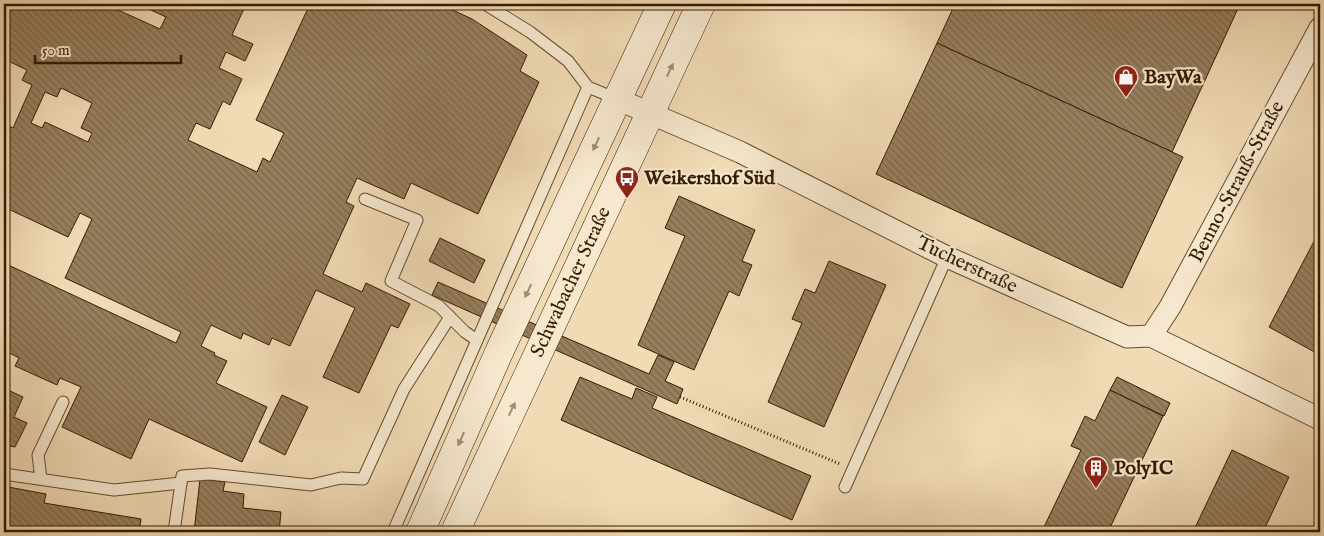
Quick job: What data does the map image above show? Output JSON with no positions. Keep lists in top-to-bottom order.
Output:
{
  "streets": {
    "main road": ["Schwabacher Straße"],
    "street": ["Benno-Strauß-Straße", "Tucherstraße"]
  },
  "crossings": [
    ["Benno-Strauß-Straße", "Tucherstraße"],
    ["Tucherstraße", "Schwabacher Straße"]
  ],
  "places": {
    "shop": ["BayWa"],
    "bus stop": ["Weikershof Süd"],
    "building": ["PolyIC"]
  },
  "scale_bar": "50 m"
}
